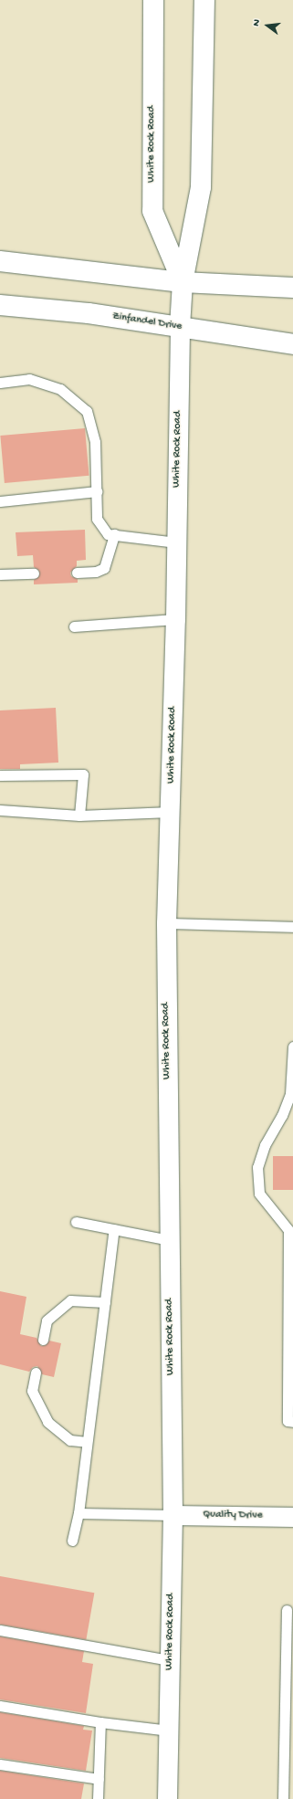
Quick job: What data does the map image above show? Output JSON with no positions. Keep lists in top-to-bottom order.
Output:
{
  "streets": {
    "main road": ["White Rock Road", "Zinfandel Drive"],
    "street": ["Quality Drive"]
  },
  "crossings": [
    ["White Rock Road", "Zinfandel Drive"],
    ["White Rock Road", "Quality Drive"]
  ],
  "north": "left"
}
